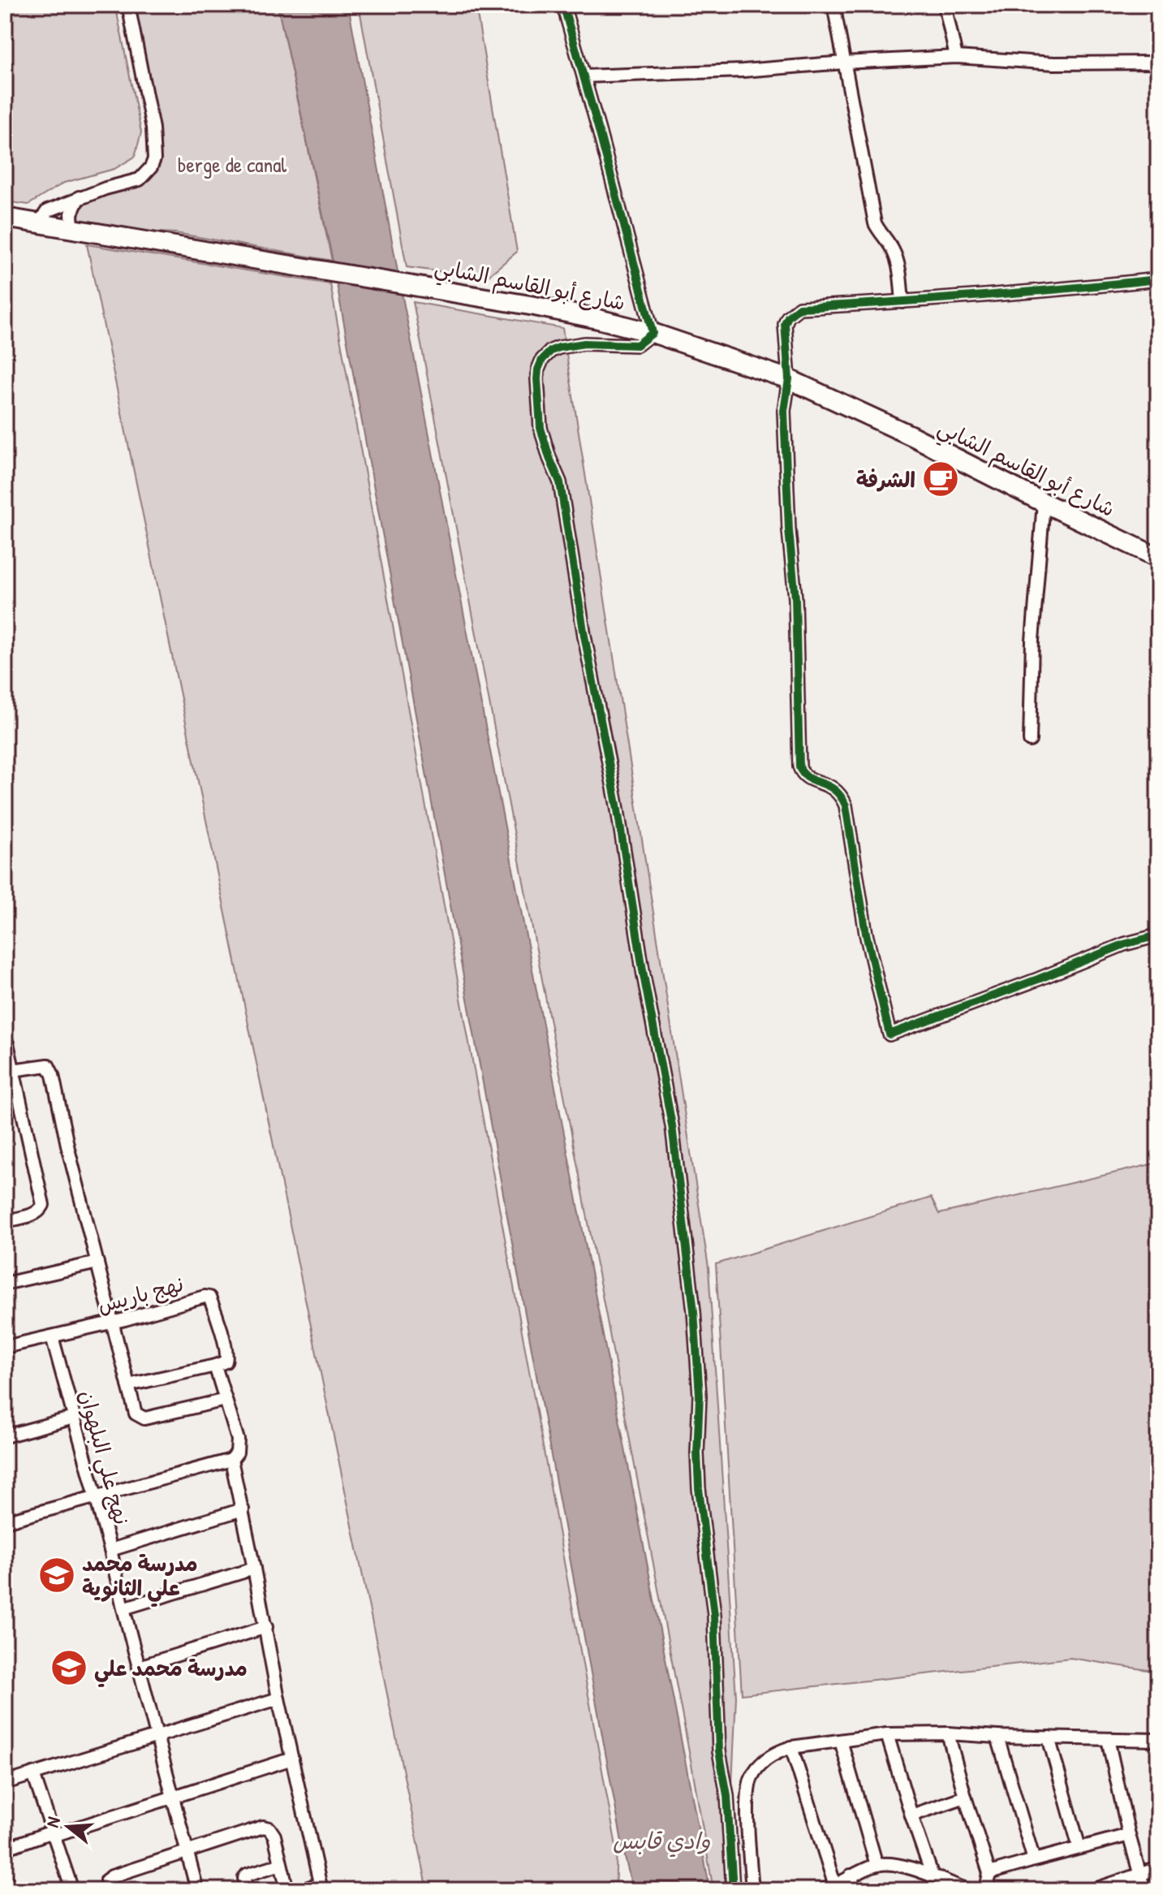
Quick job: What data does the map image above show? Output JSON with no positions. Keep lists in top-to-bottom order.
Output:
{
  "streets": {
    "main road": ["شارع أبو القاسم الشابي"],
    "street": ["نهج باريس", "نهج علي البلهوان"]
  },
  "crossings": [
    ["نهج باريس", "نهج علي البلهوان"]
  ],
  "water": ["وادي قابس"],
  "parks": ["berge de canal"],
  "places": {
    "cafe": ["الشرفة"],
    "school or university": ["مدرسة محمد علي الثانوية", "مدرسة محمد علي"]
  },
  "north": "left"
}
